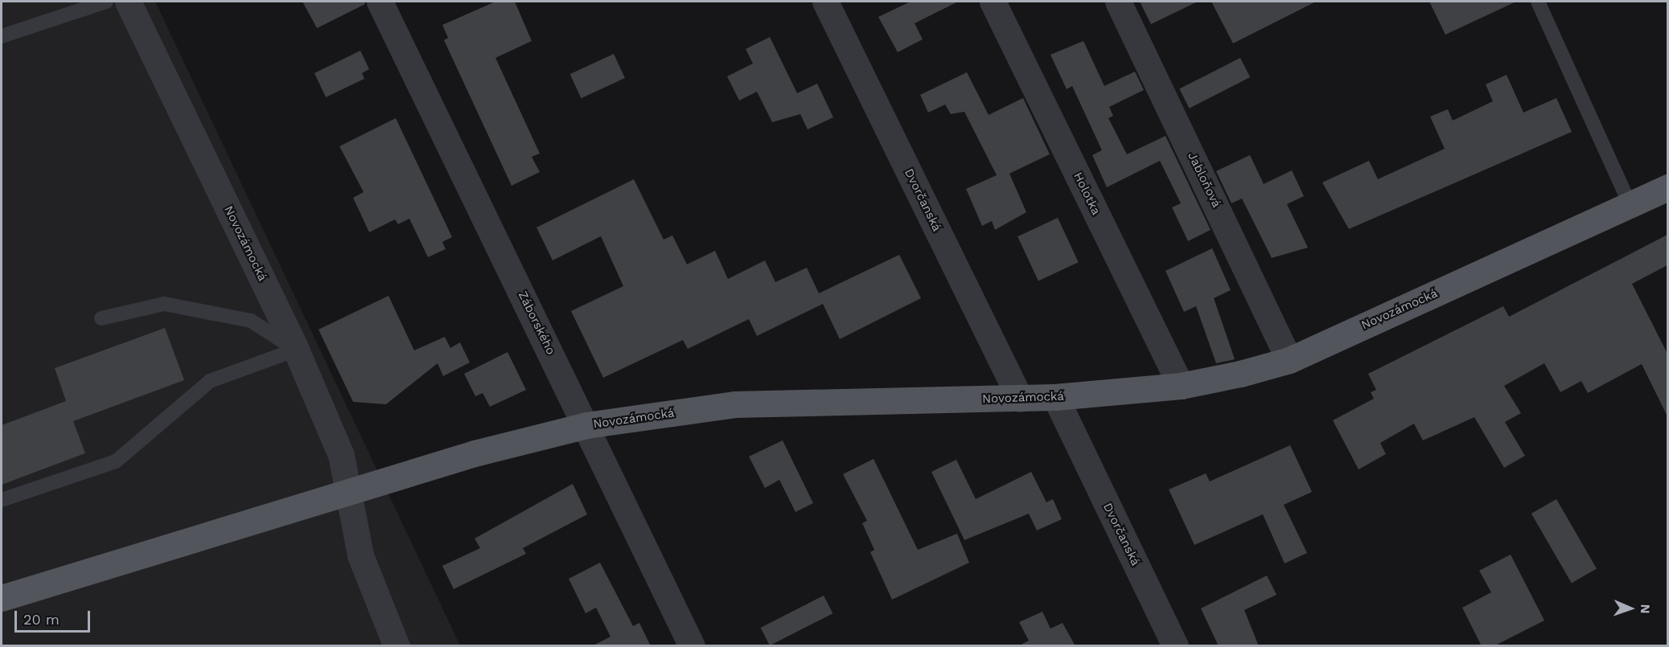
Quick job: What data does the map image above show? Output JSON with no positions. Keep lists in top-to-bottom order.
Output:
{
  "streets": {
    "main road": ["Novozámocká"],
    "street": [
      "Jabloňová",
      "Holotka",
      "Dvorčanská",
      "Záborského"
    ]
  },
  "crossings": [
    ["Jabloňová", "Novozámocká"],
    ["Holotka", "Novozámocká"],
    ["Dvorčanská", "Novozámocká"],
    ["Novozámocká", "Záborského"]
  ],
  "scale_bar": "20 m",
  "north": "right"
}
